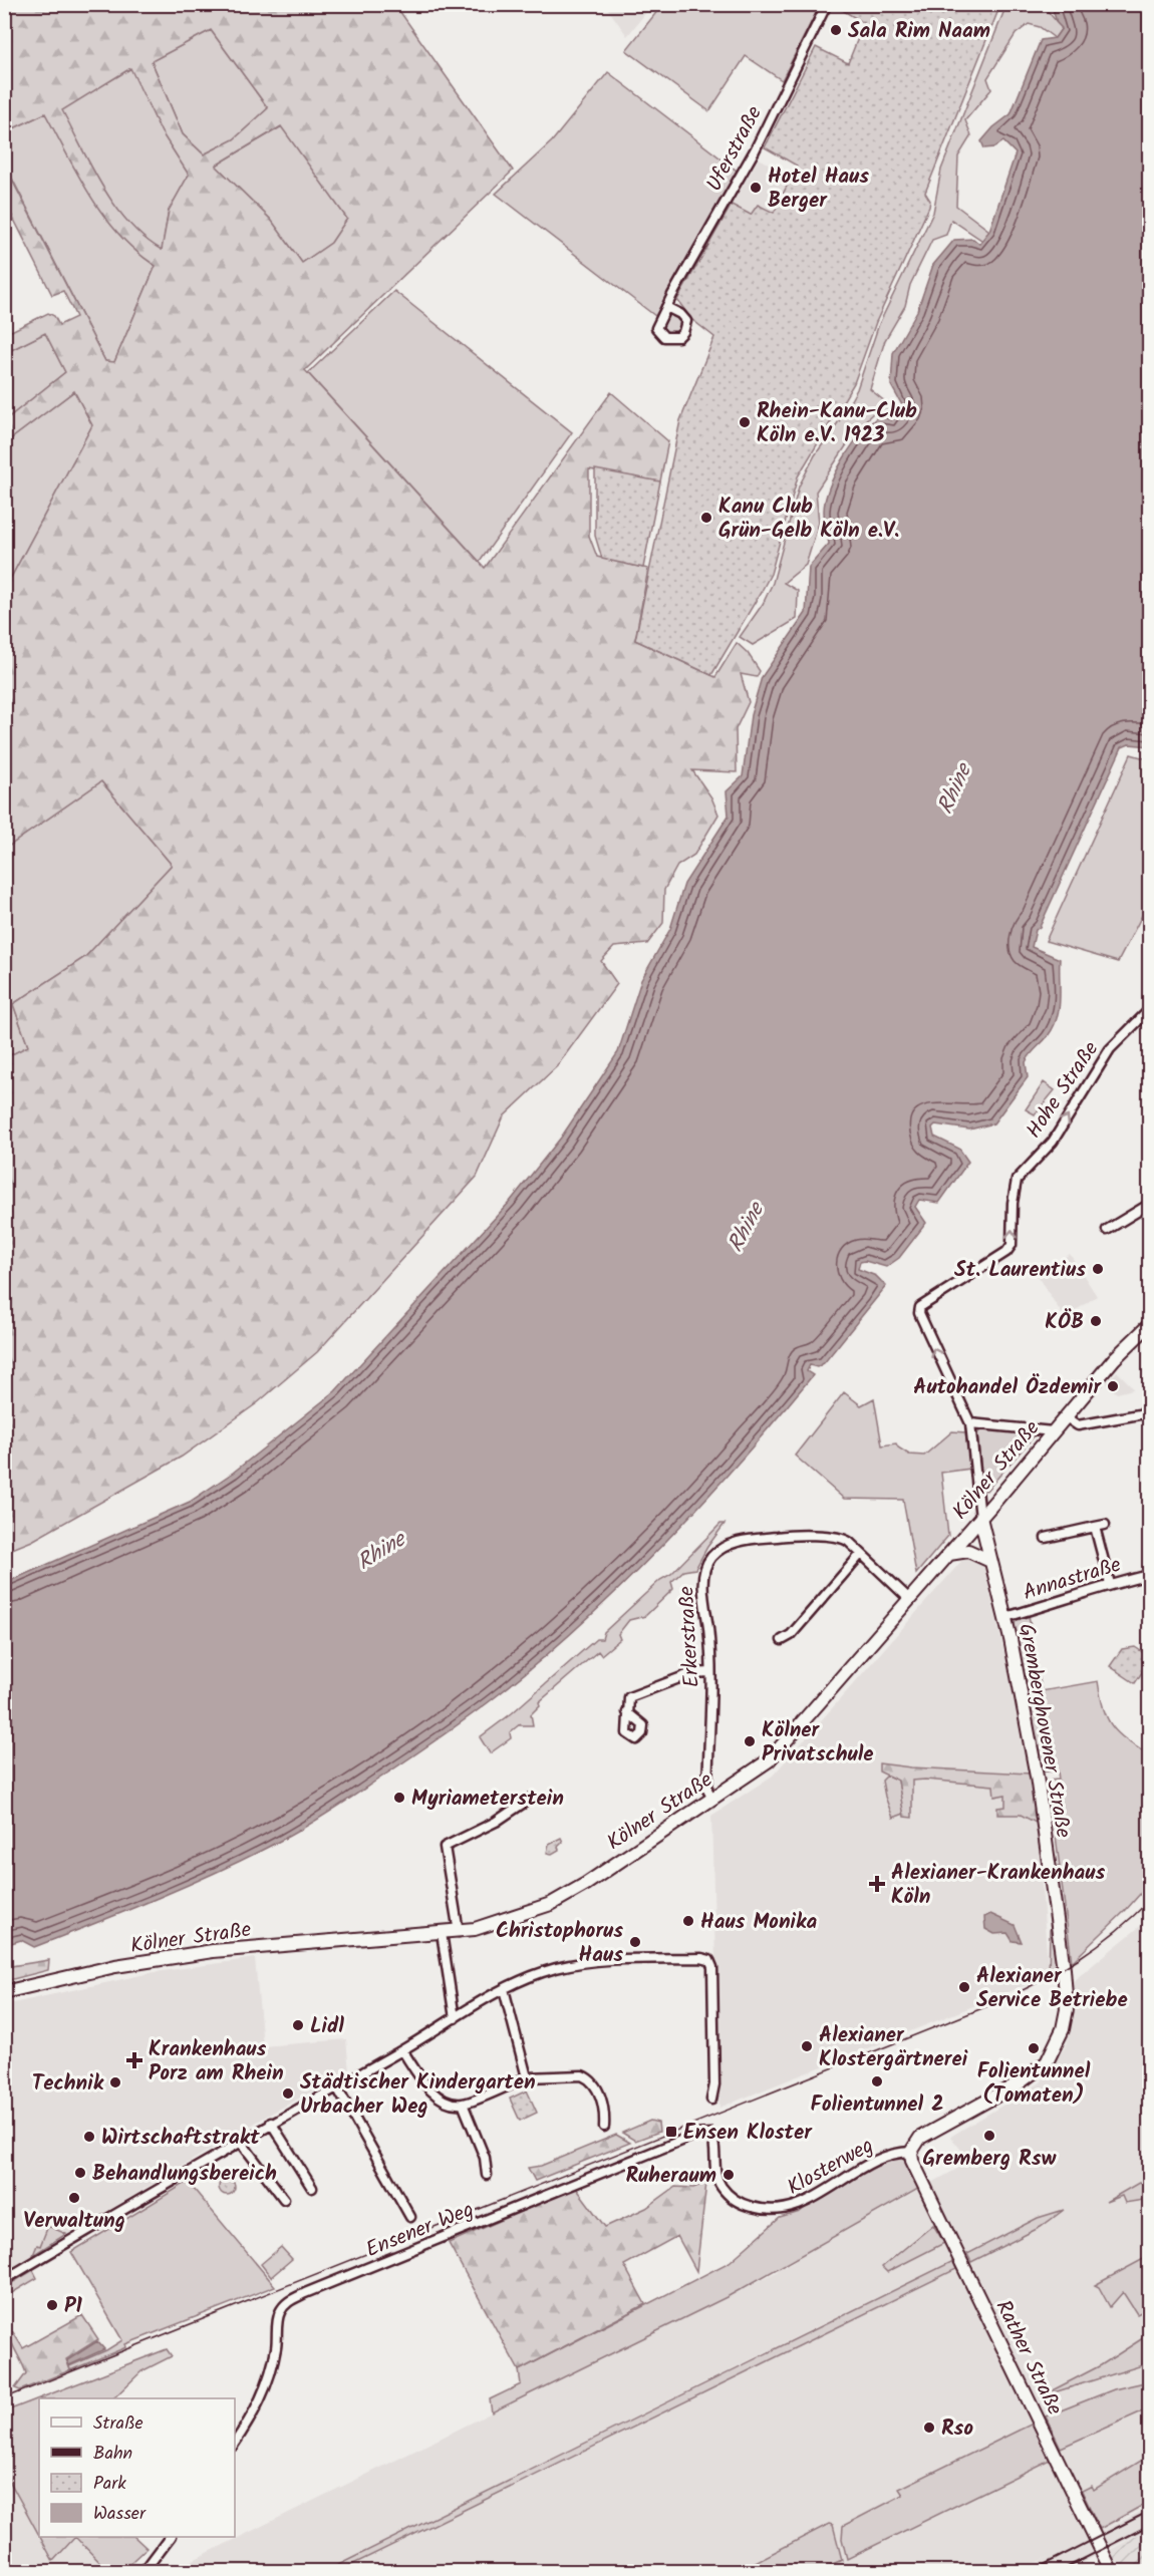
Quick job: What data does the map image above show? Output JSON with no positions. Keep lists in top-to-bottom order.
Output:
{
  "streets": {
    "main road": ["Kölner Straße", "Gremberghovener Straße", "Rather Straße"],
    "street": [
      "Uferstraße",
      "Hohe Straße",
      "Annastraße",
      "Erkerstraße",
      "Klosterweg",
      "Ensener Weg"
    ]
  },
  "crossings": [
    ["Hohe Straße", "Kölner Straße"],
    ["Hohe Straße", "Gremberghovener Straße"],
    ["Kölner Straße", "Erkerstraße"],
    ["Kölner Straße", "Gremberghovener Straße"],
    ["Annastraße", "Gremberghovener Straße"],
    ["Gremberghovener Straße", "Klosterweg"],
    ["Gremberghovener Straße", "Rather Straße"],
    ["Klosterweg", "Ensener Weg"],
    ["Klosterweg", "Rather Straße"]
  ],
  "one_way": ["Hohe Straße"],
  "water": ["Rhine"],
  "places": {
    "other": [
      "Sala Rim Naam",
      "Hotel Haus Berger",
      "Rhein-Kanu-Club Köln e.V. 1923",
      "Kanu Club Grün-Gelb Köln e.V.",
      "St. Laurentius",
      "KÖB",
      "Autohandel Özdemir",
      "Kölner Privatschule",
      "Myriameterstein",
      "Haus Monika",
      "Christophorus Haus",
      "Alexianer Service Betriebe",
      "Lidl",
      "Alexianer Klostergärtnerei",
      "Folientunnel (Tomaten)",
      "Folientunnel 2",
      "Technik",
      "Städtischer Kindergarten Urbacher Weg",
      "Gremberg Rsw",
      "Wirtschaftstrakt",
      "Behandlungsbereich",
      "Ruheraum",
      "Verwaltung",
      "P1",
      "Rso"
    ],
    "health": ["Alexianer-Krankenhaus Köln", "Krankenhaus Porz am Rhein"],
    "transit": ["Ensen Kloster"]
  },
  "legend": [
    "Straße",
    "Bahn",
    "Park",
    "Wasser"
  ]
}
